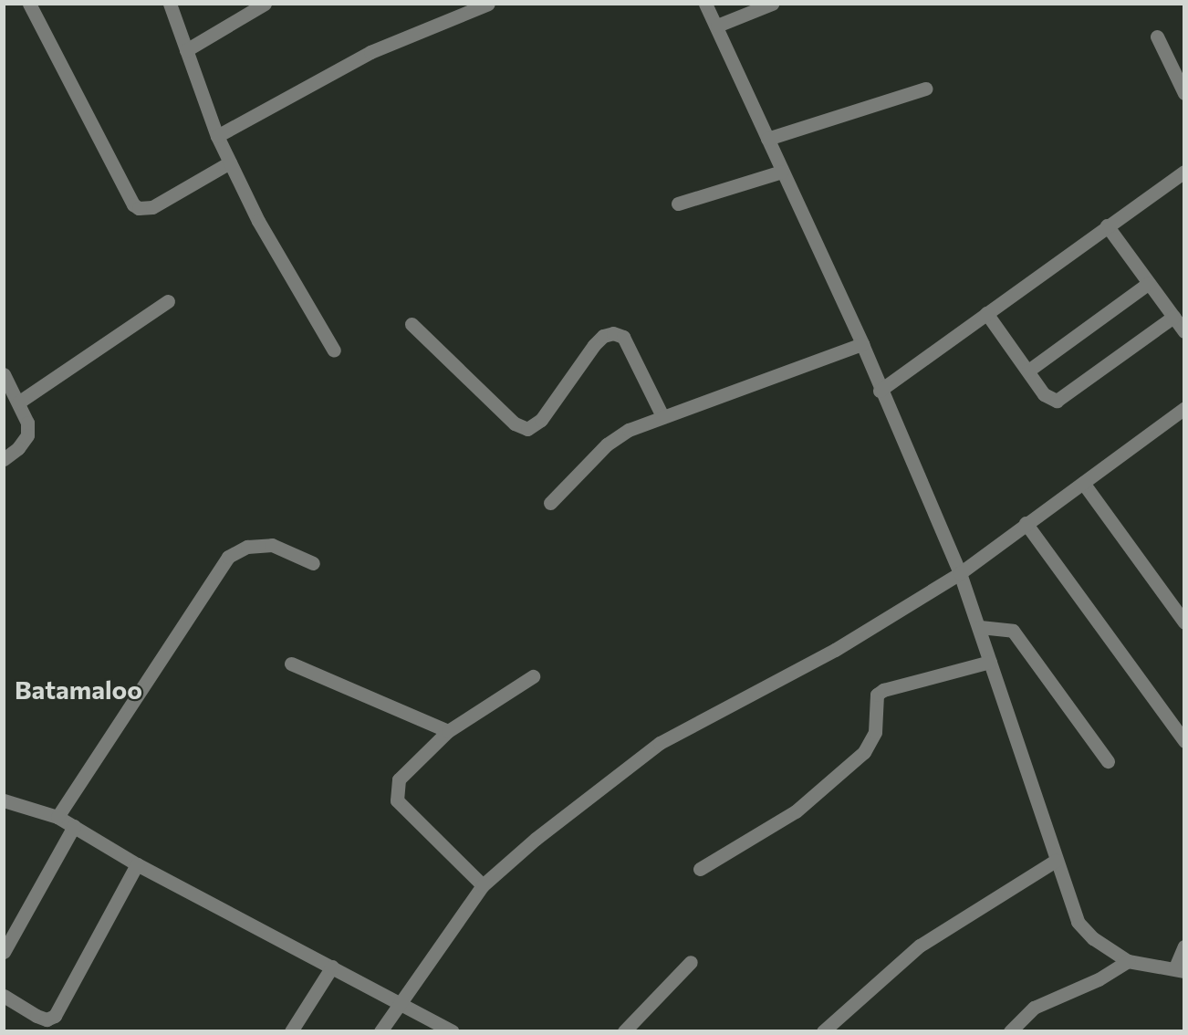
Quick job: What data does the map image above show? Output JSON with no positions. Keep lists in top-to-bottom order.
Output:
{
  "districts": ["Batamaloo"]
}
